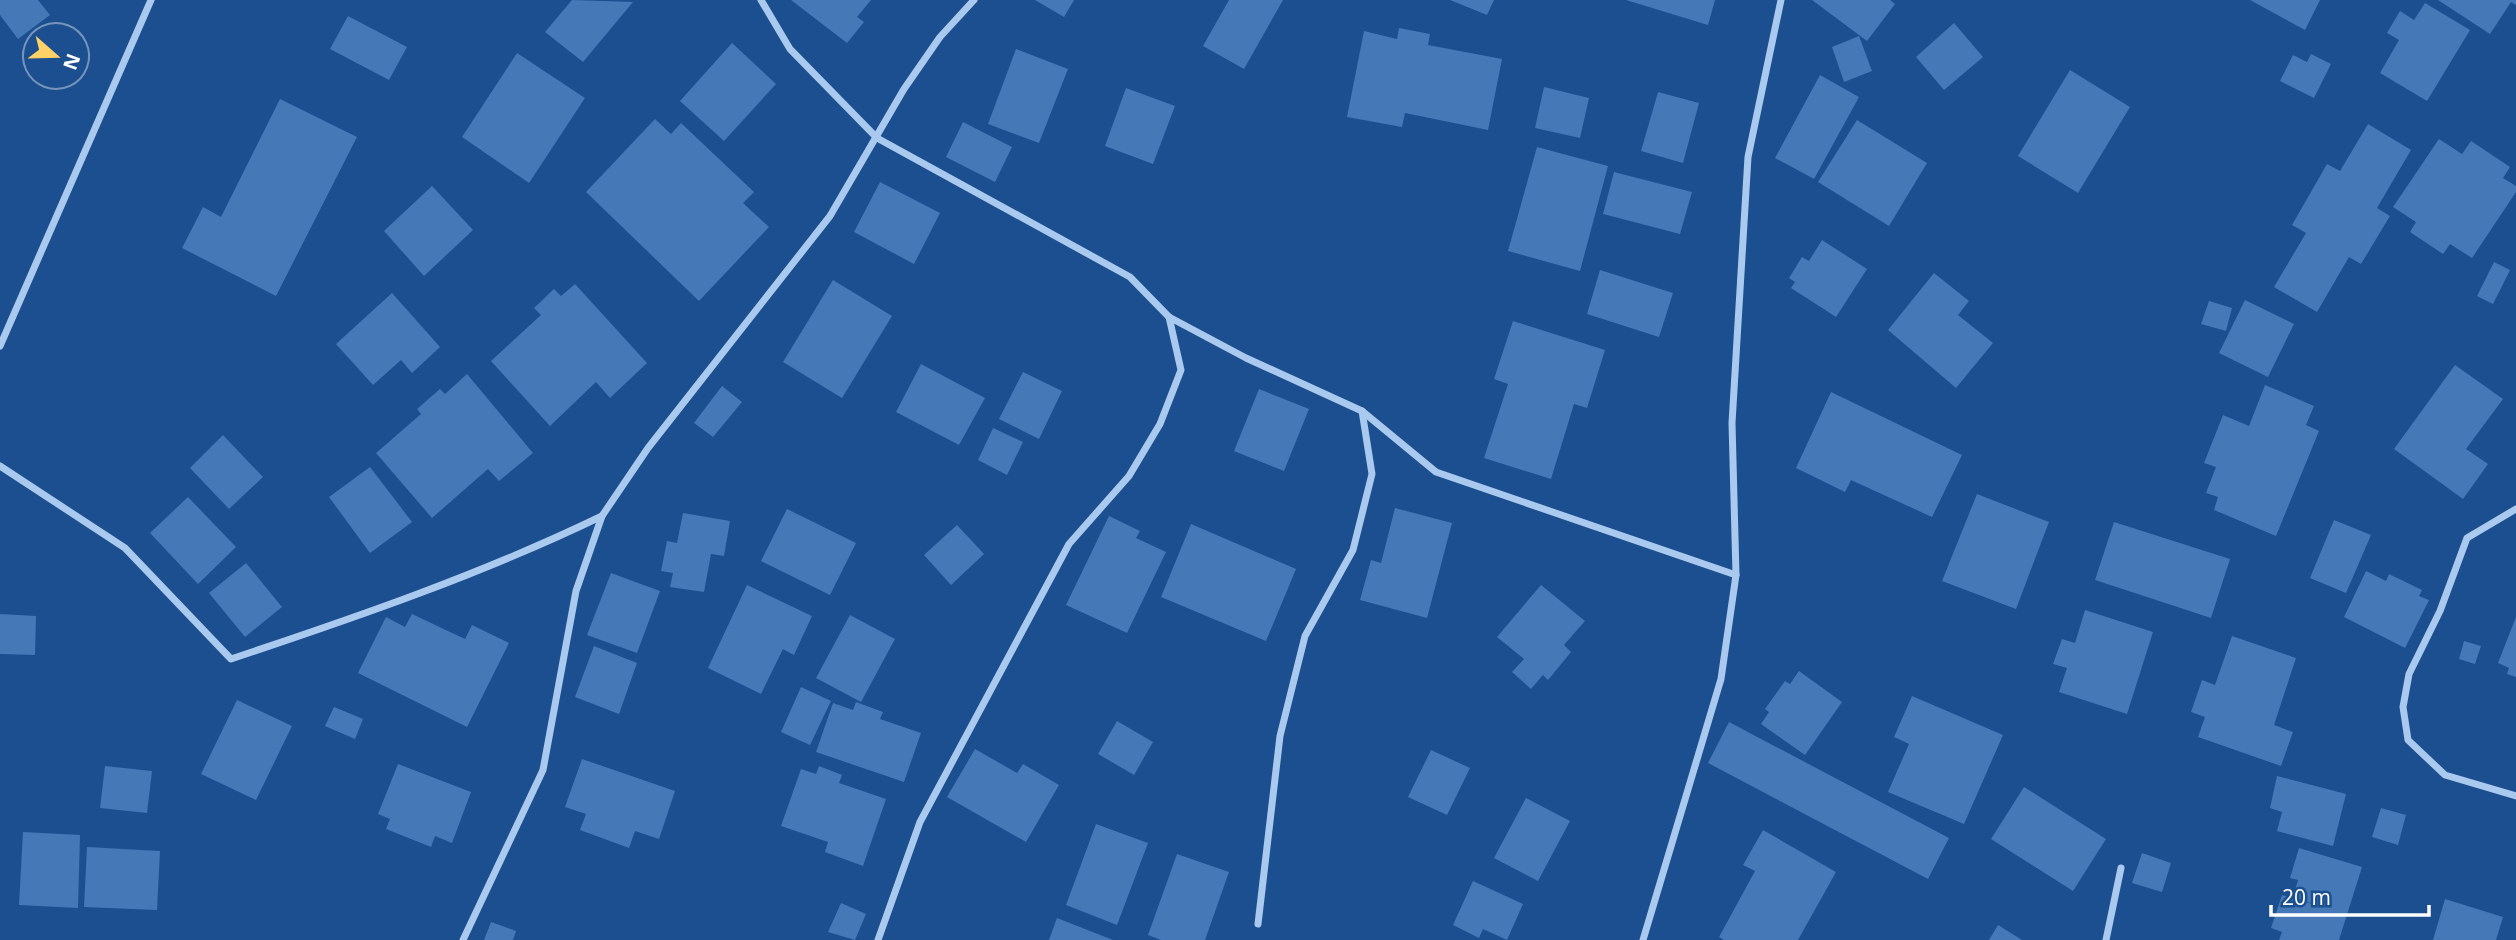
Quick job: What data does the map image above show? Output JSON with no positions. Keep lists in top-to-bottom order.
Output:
{
  "scale_bar": "20 m",
  "north": "right"
}
